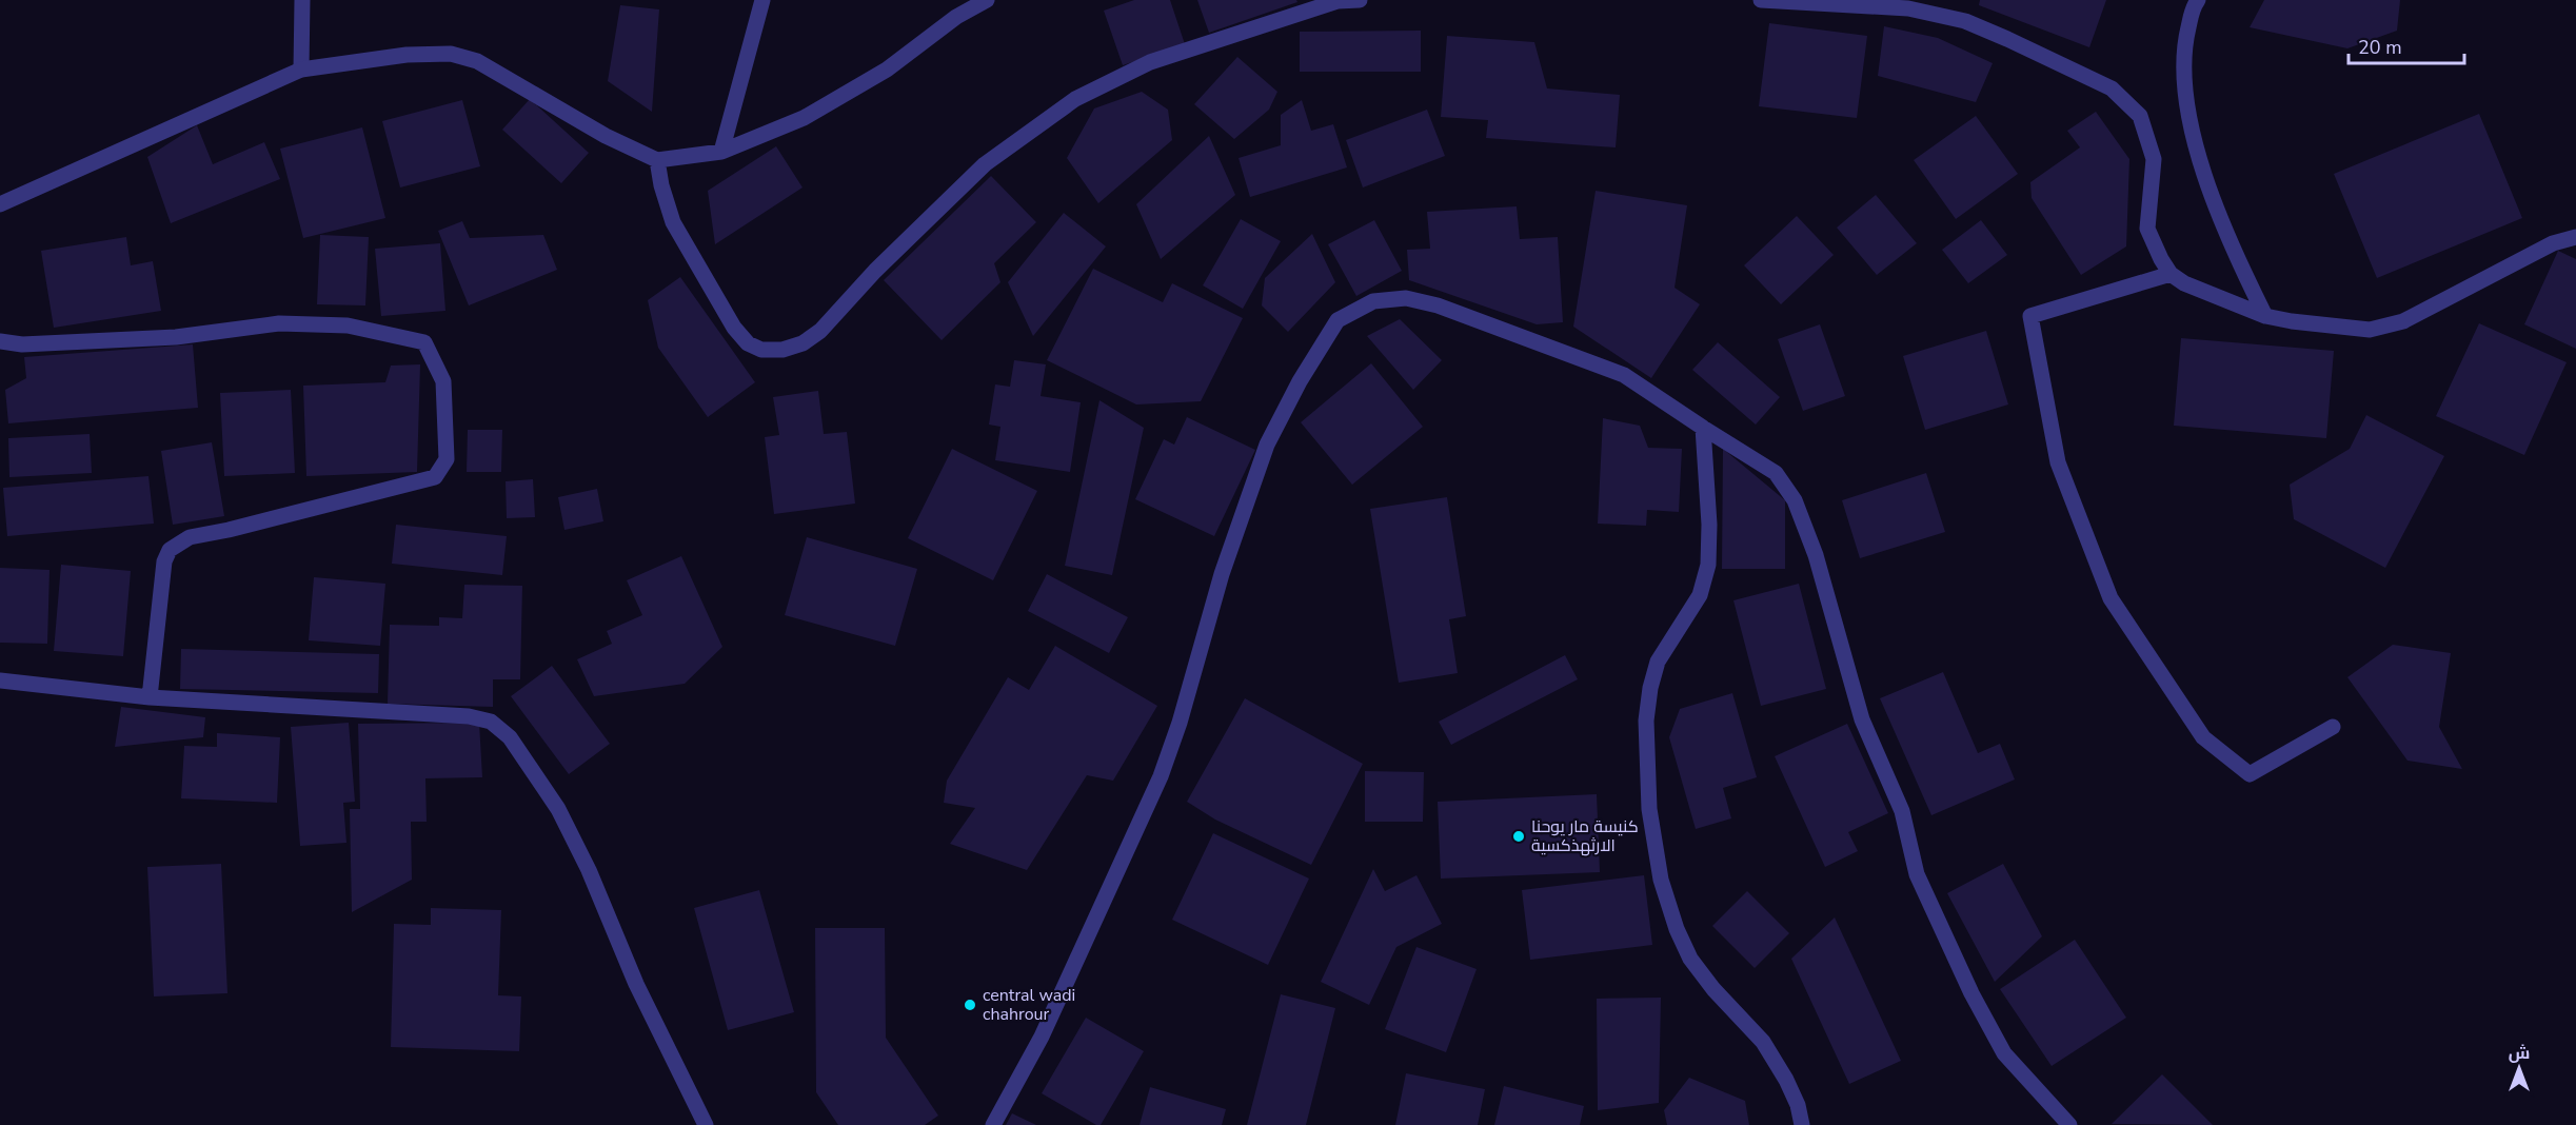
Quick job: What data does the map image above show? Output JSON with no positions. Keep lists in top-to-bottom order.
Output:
{
  "places": ["كنيسة مار يوحنا الارثهذكسية", "central wadi chahrour"],
  "scale_bar": "20 m",
  "north": "top"
}
